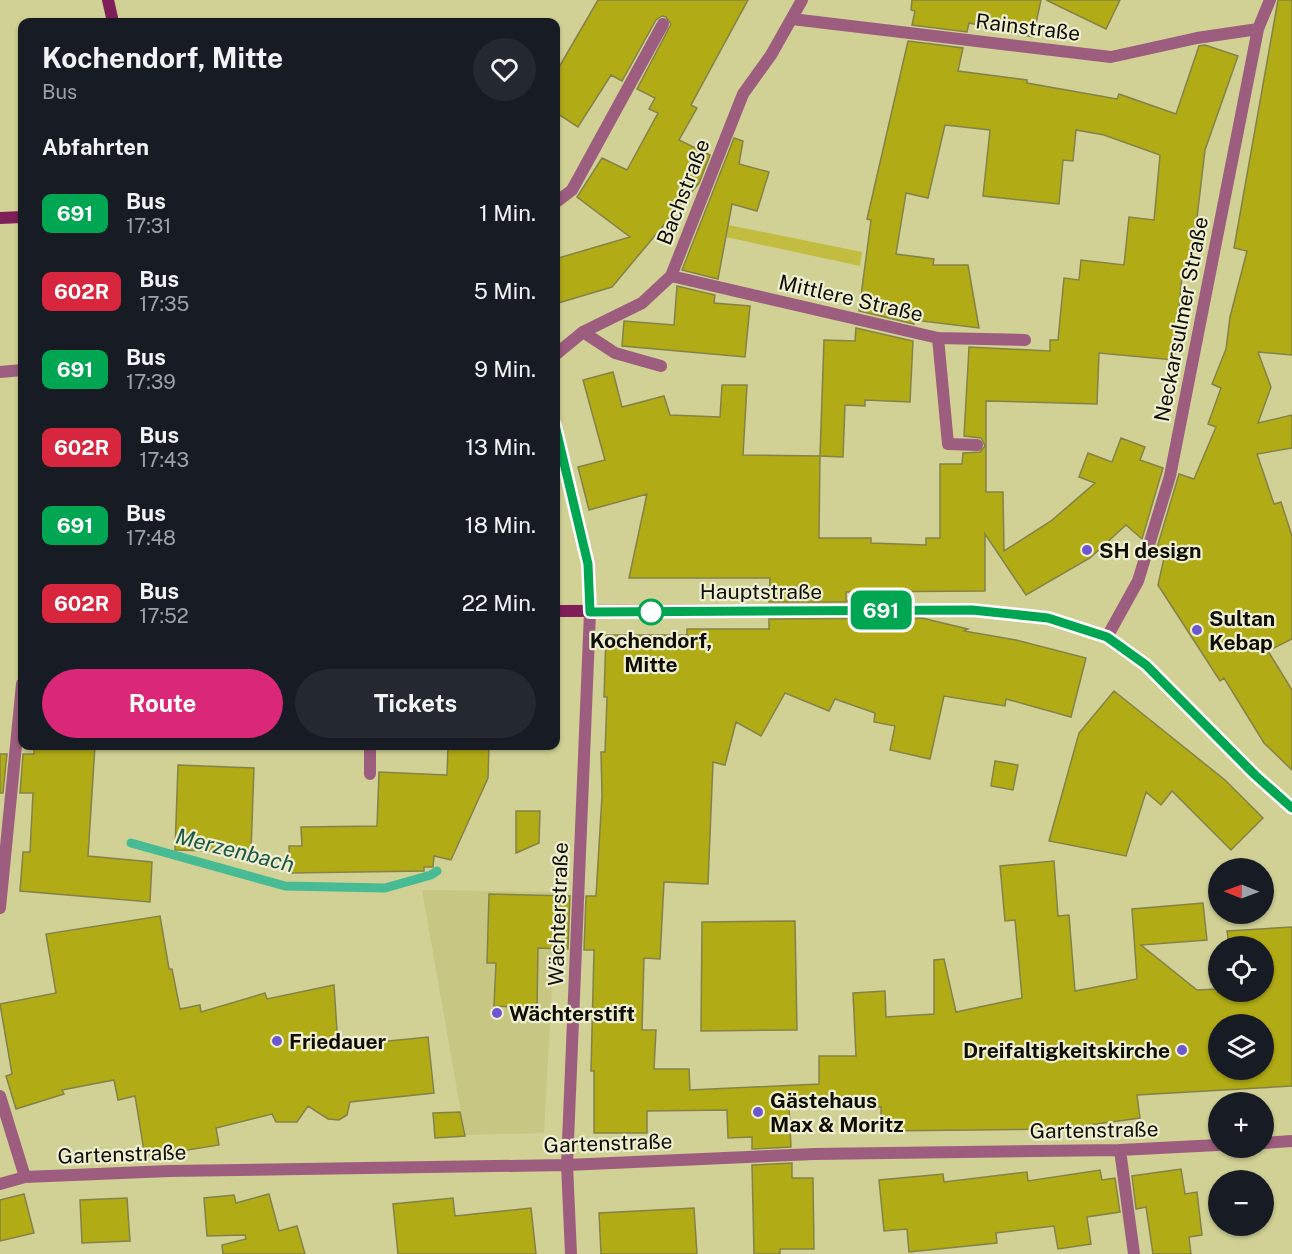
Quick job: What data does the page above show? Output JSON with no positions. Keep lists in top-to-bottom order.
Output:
{
  "streets": {
    "main road": ["Hauptstraße"],
    "street": [
      "Rainstraße",
      "Bachstraße",
      "Mittlere Straße",
      "Neckarsulmer Straße",
      "Wächterstraße",
      "Gartenstraße"
    ]
  },
  "crossings": [
    ["Rainstraße", "Bachstraße"],
    ["Rainstraße", "Neckarsulmer Straße"],
    ["Bachstraße", "Mittlere Straße"],
    ["Neckarsulmer Straße", "Hauptstraße"],
    ["Hauptstraße", "Wächterstraße"],
    ["Wächterstraße", "Gartenstraße"]
  ],
  "water": ["Merzenbach"],
  "places": [
    "SH design",
    "Kochendorf, Mitte",
    "Sultan Kebap",
    "Wächterstift",
    "Friedauer",
    "Dreifaltigkeitskirche",
    "Gästehaus Max & Moritz"
  ],
  "lines": ["bus line 691"],
  "north": "left",
  "page": {
    "on_map": "691",
    "heading": [
      ["Kochendorf, Mitte", "Bus"],
      "Abfahrten"
    ],
    "list": [
      {
        "mark": "691",
        "name": "Bus",
        "note": "17:31",
        "value": "1 Min."
      },
      {
        "mark": "602R",
        "name": "Bus",
        "note": "17:35",
        "value": "5 Min."
      },
      {
        "mark": "691",
        "name": "Bus",
        "note": "17:39",
        "value": "9 Min."
      },
      {
        "mark": "602R",
        "name": "Bus",
        "note": "17:43",
        "value": "13 Min."
      },
      {
        "mark": "691",
        "name": "Bus",
        "note": "17:48",
        "value": "18 Min."
      },
      {
        "mark": "602R",
        "name": "Bus",
        "note": "17:52",
        "value": "22 Min."
      }
    ],
    "buttons": ["Route", "Tickets"],
    "map_buttons": ["+", "−"]
  }
}
